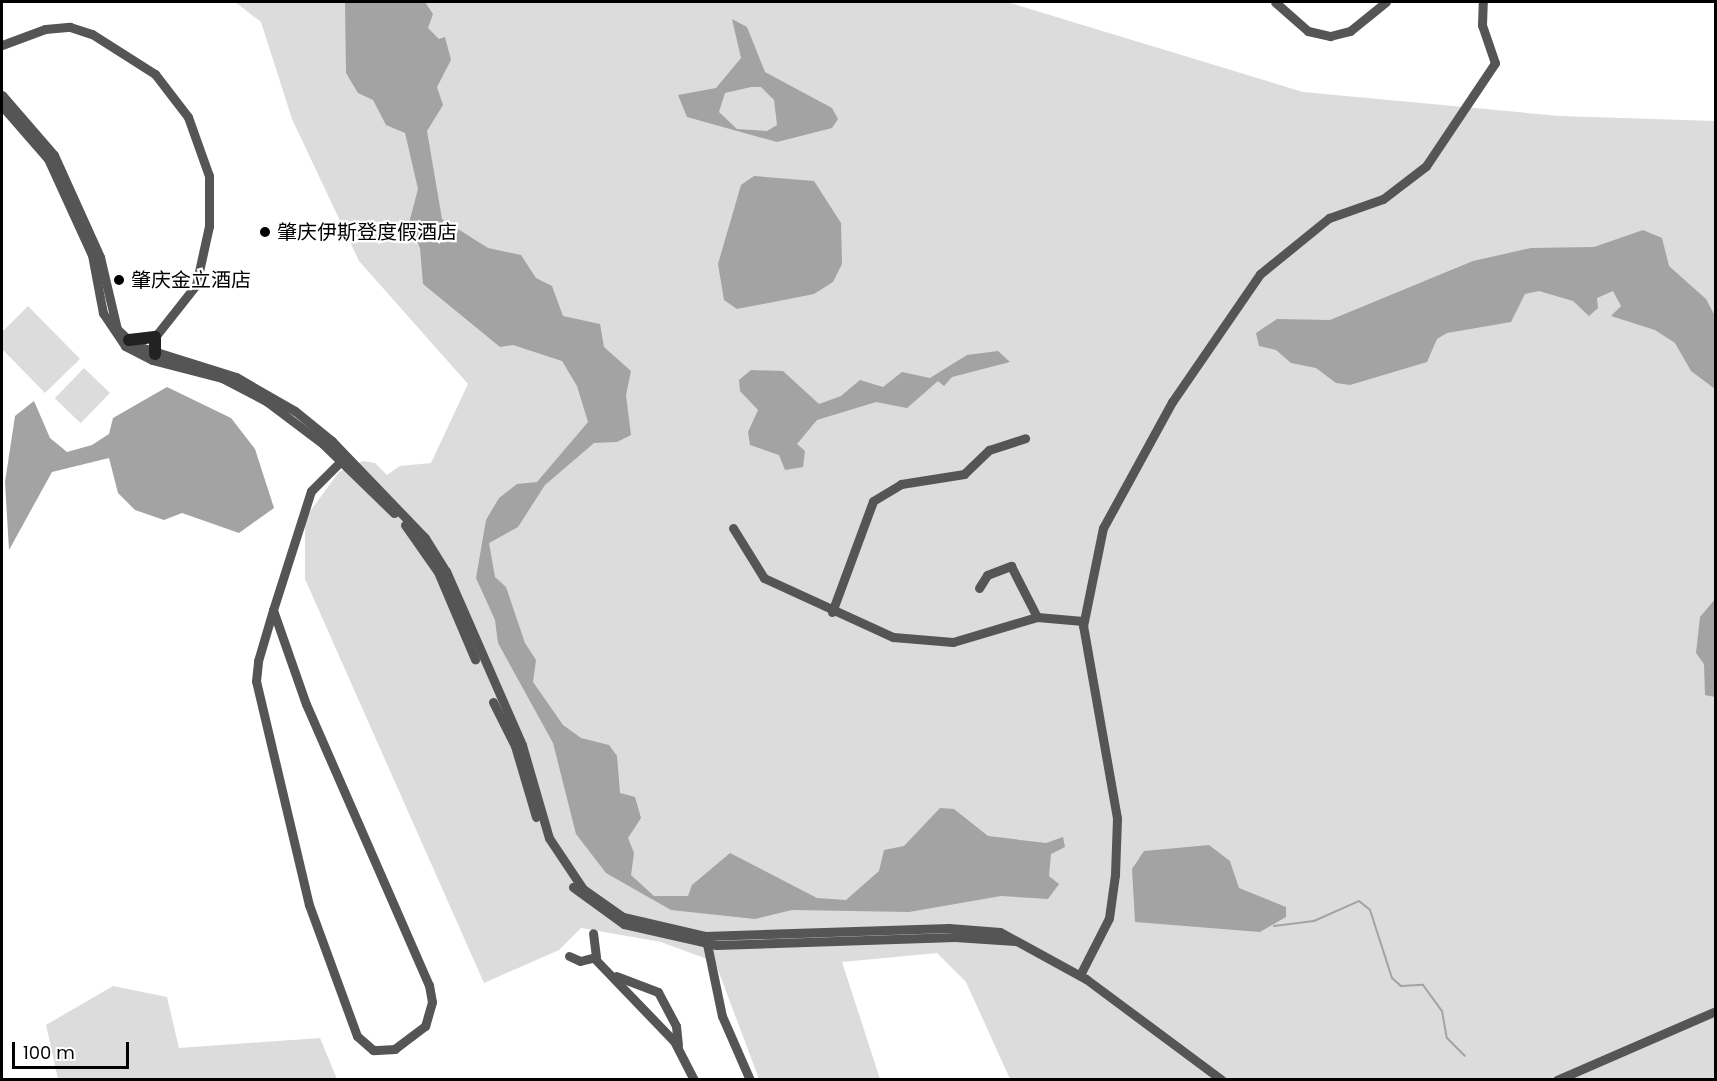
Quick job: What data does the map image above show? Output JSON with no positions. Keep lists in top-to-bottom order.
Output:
{
  "places": ["肇庆伊斯登度假酒店", "肇庆金立酒店"],
  "scale_bar": "100 m"
}
